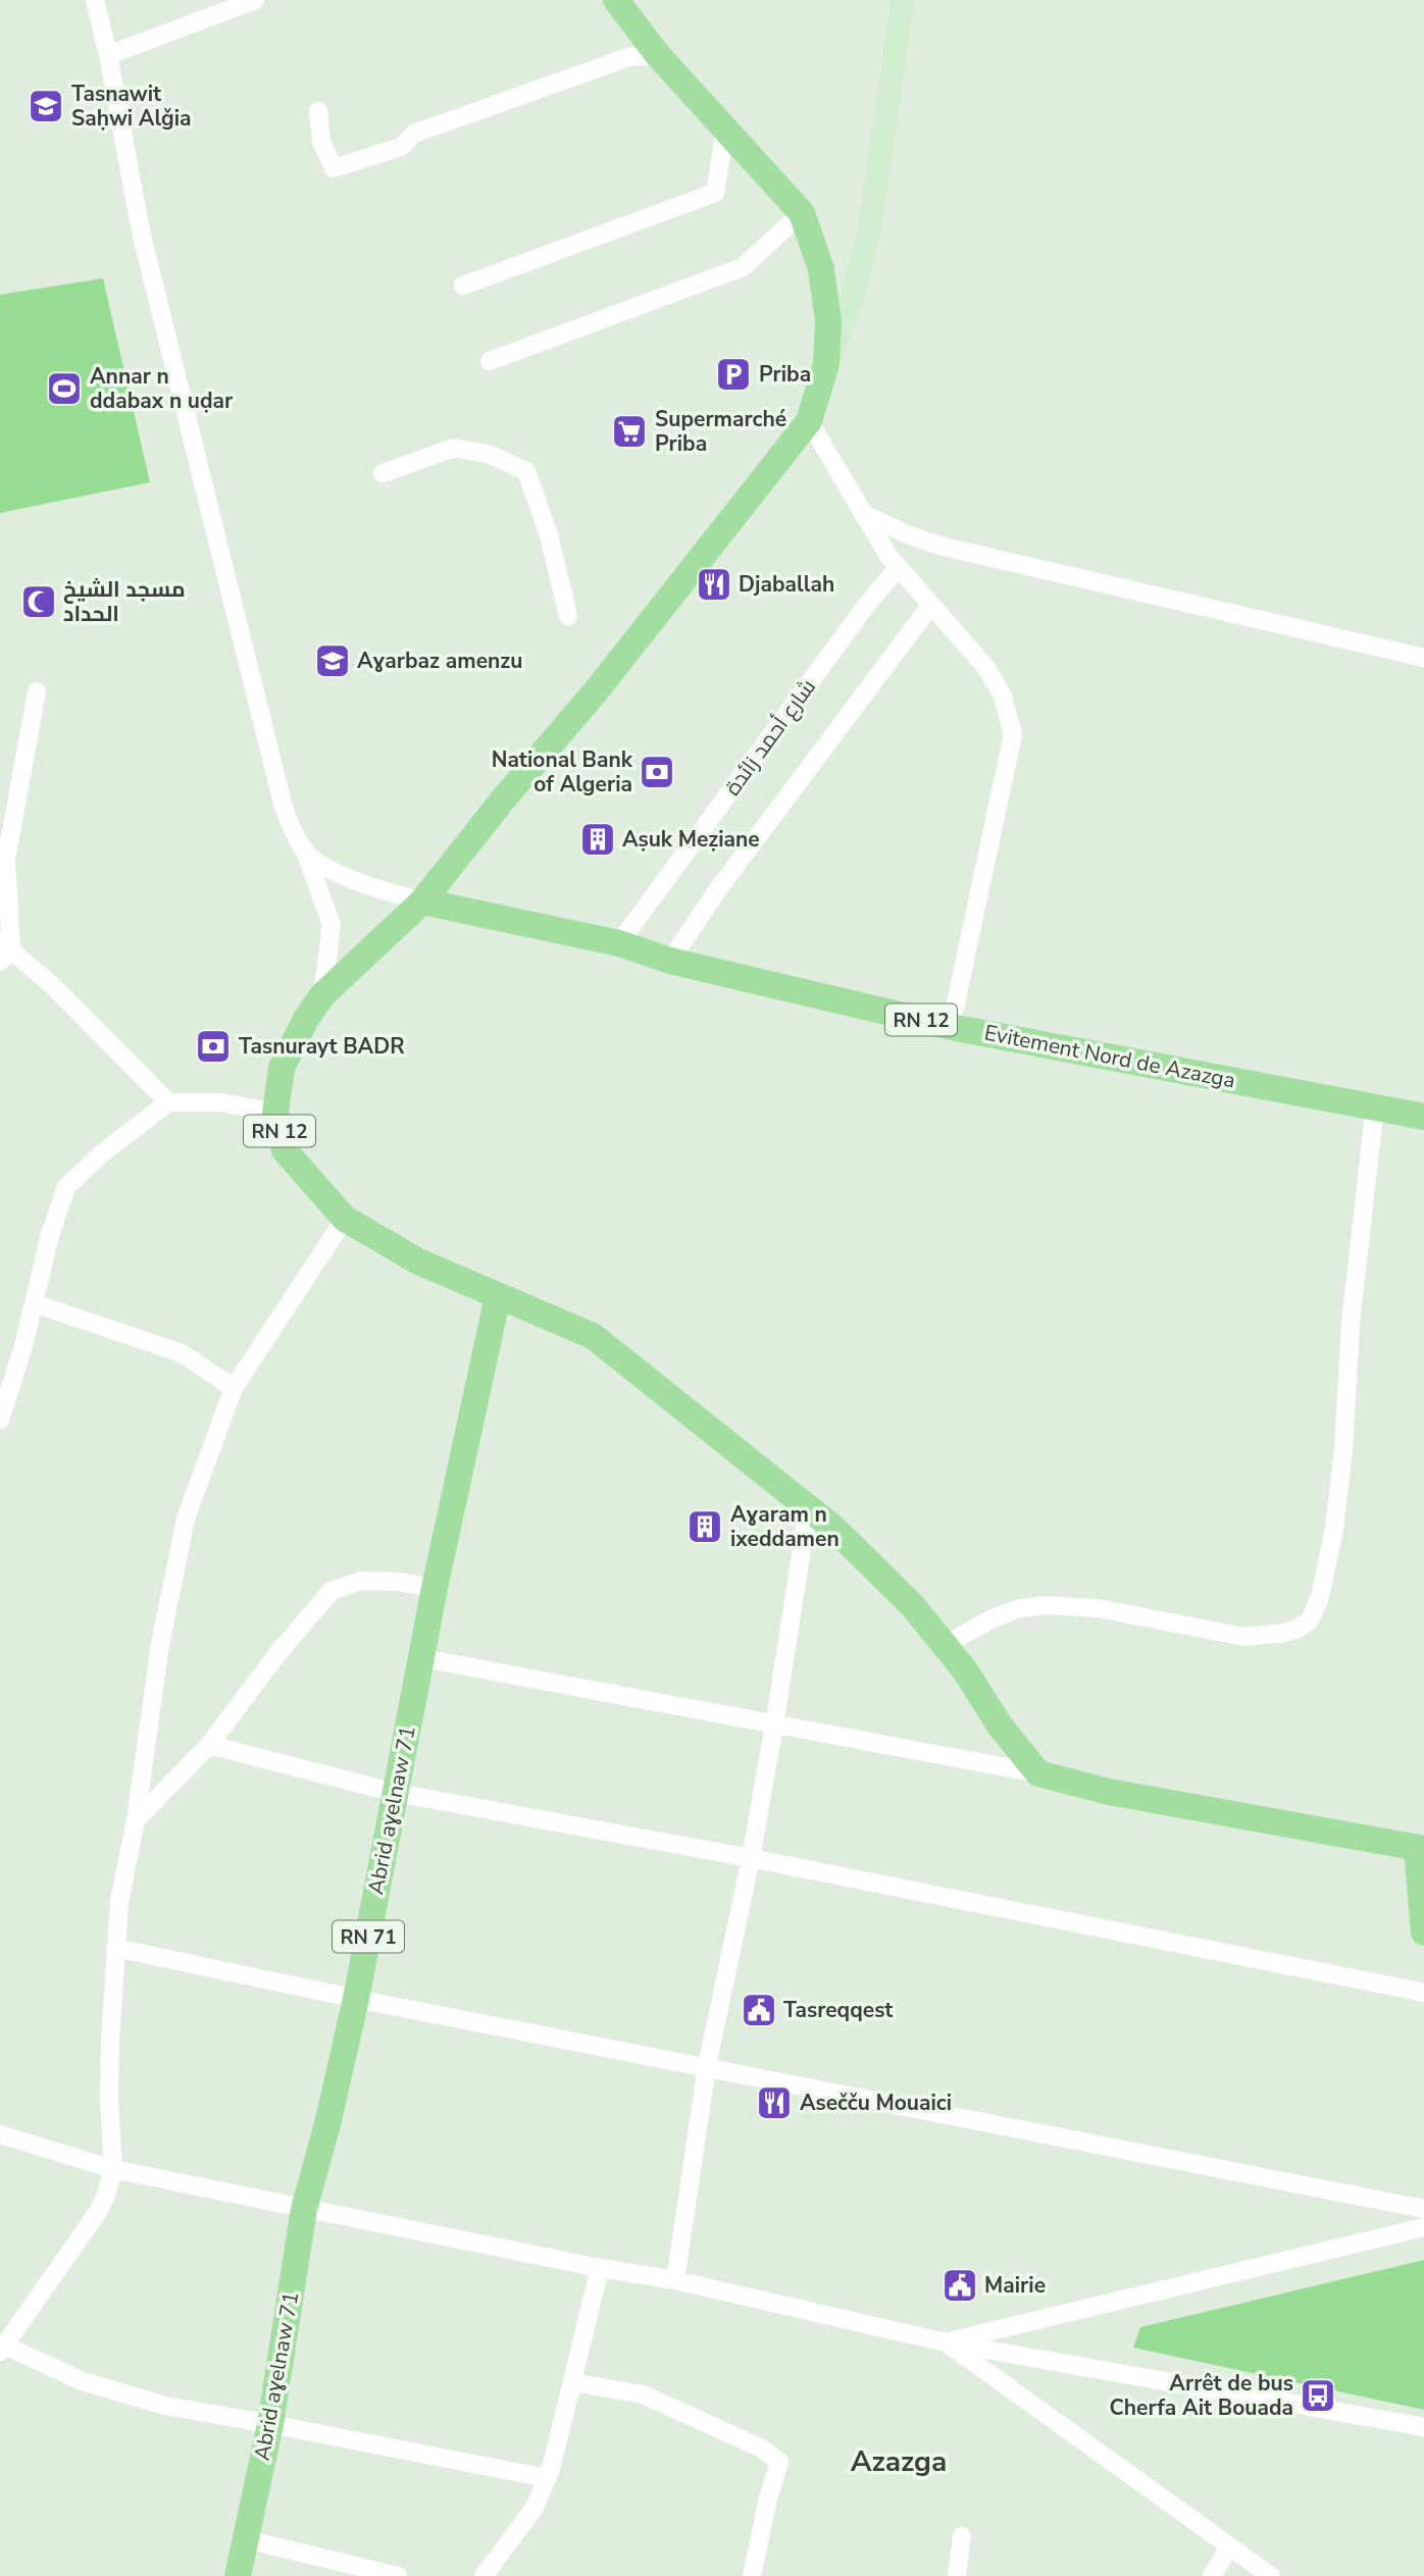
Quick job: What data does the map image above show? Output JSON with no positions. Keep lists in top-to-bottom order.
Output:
{
  "streets": {
    "main road": [
      "RN 12",
      "Evitement Nord de Azazga",
      "Abrid aɣelnaw 71",
      "RN 71"
    ],
    "street": ["شارع أحمد زائدة"]
  },
  "crossings": [
    ["شارع أحمد زائدة", "Evitement Nord de Azazga"],
    ["RN 12", "Evitement Nord de Azazga"],
    ["RN 12", "Abrid aɣelnaw 71"]
  ],
  "districts": ["Azazga"],
  "places": {
    "school or university": ["Tasnawit Saḥwi Alǧia", "Aɣarbaz amenzu"],
    "parking": ["Priba"],
    "sports": ["Annar n ddabax n uḍar"],
    "supermarket": ["Supermarché Priba"],
    "restaurant": ["Djaballah", "Asečču Mouaici"],
    "mosque": ["مسجد الشيخ الحداد"],
    "bank": ["National Bank of Algeria", "Tasnurayt BADR"],
    "building": ["Aṣuk Meẓiane", "Aɣaram n ixeddamen"],
    "public building": ["Tasreqqest", "Mairie"],
    "bus stop": ["Arrêt de bus Cherfa Ait Bouada"]
  }
}
